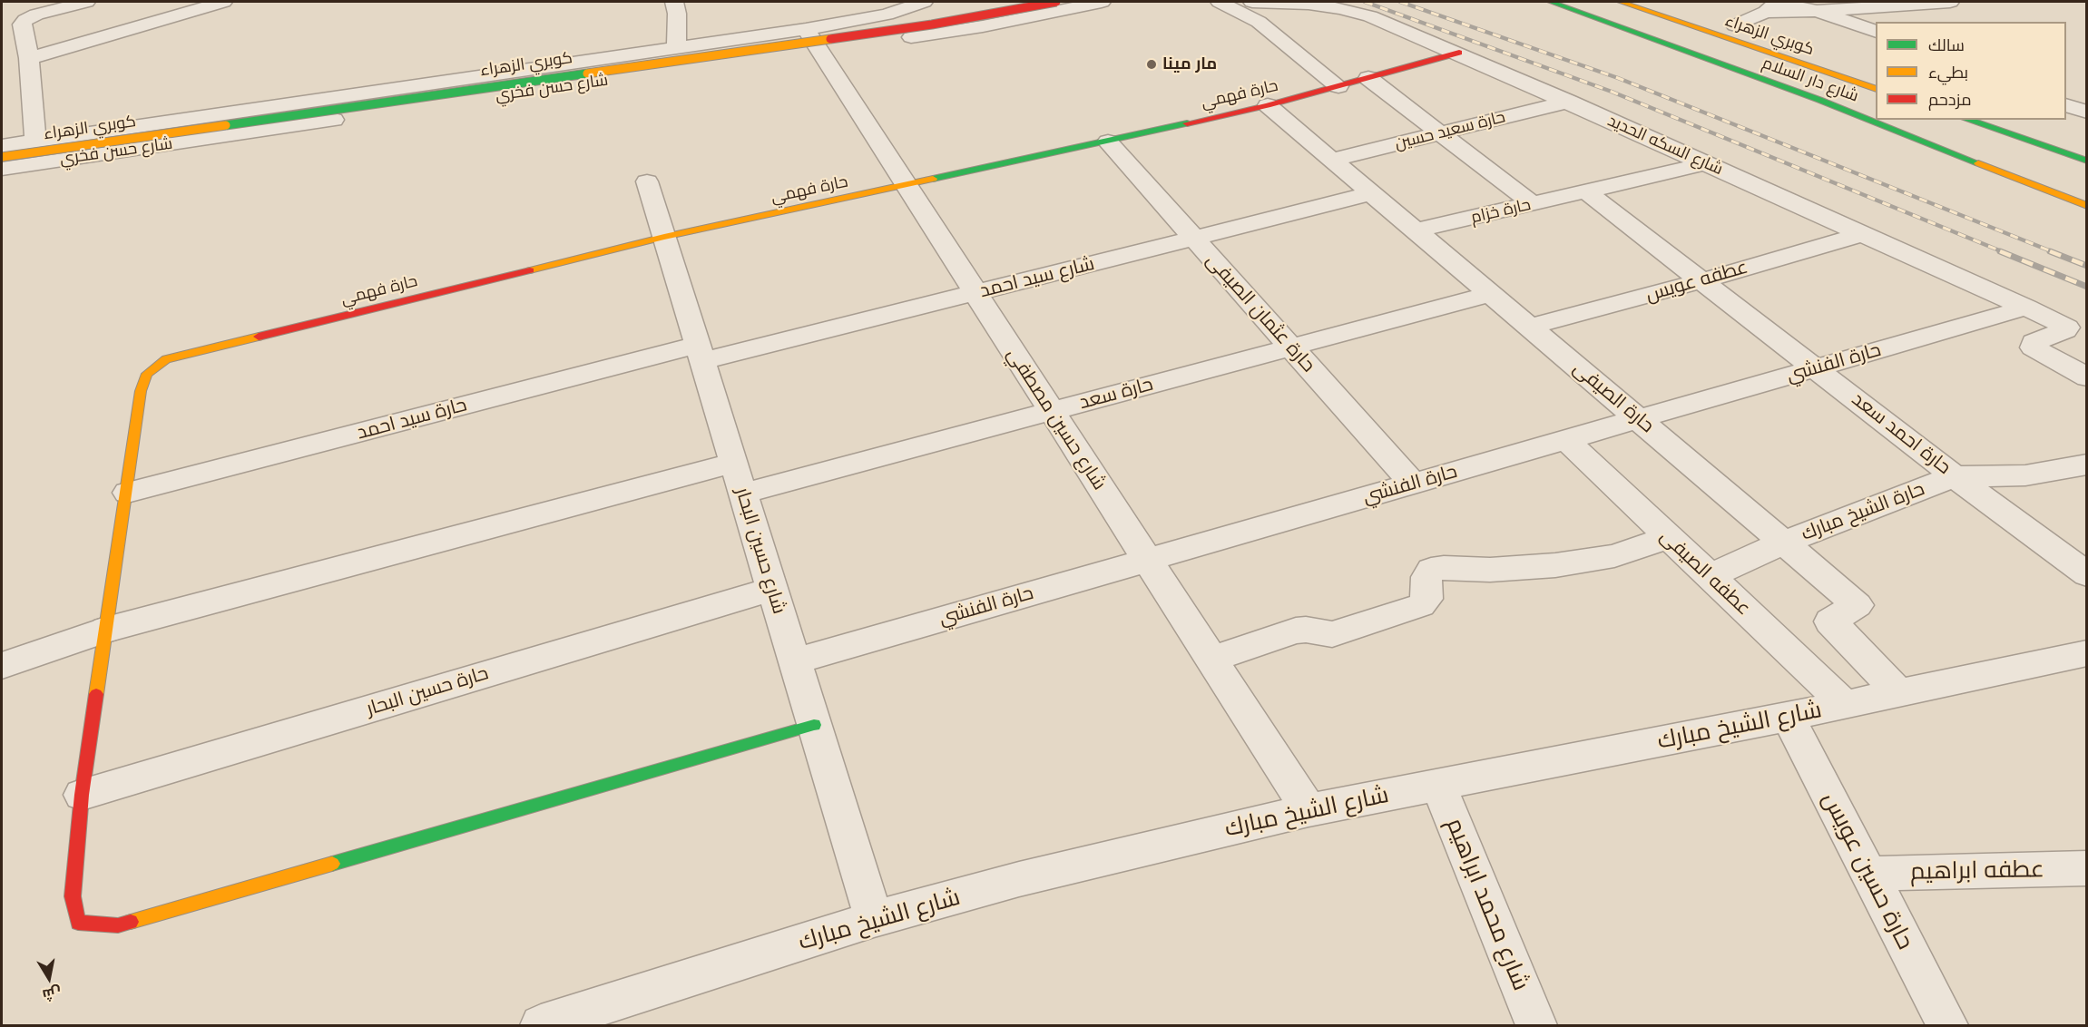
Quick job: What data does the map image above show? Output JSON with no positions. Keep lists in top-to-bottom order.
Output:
{
  "streets": {
    "main road": ["كوبري الزهراء", "شارع دار السلام", "حارة فهمي"],
    "street": [
      "شارع حسن فخري",
      "حارة سعيد حسين",
      "شارع السكه الحديد",
      "حارة خزام",
      "شارع سيد احمد",
      "عطفه عويس",
      "حارة عثمان الصيفى",
      "حارة الفنشي",
      "حارة سعد",
      "حارة الصيفى",
      "حارة سيد احمد",
      "شارع حسين مصطفي",
      "حارة احمد سعد",
      "حارة الشيخ مبارك",
      "شارع حسين البحار",
      "عطفه الصيفى",
      "حارة حسين البحار",
      "شارع الشيخ مبارك",
      "حارة حسين عويس",
      "عطفه ابراهيم",
      "شارع محمد ابراهيم"
    ]
  },
  "crossings": [
    ["شارع حسن فخري", "شارع حسين مصطفي"],
    ["حارة فهمي", "شارع السكه الحديد"],
    ["حارة فهمي", "حارة عثمان الصيفى"],
    ["حارة فهمي", "حارة الصيفى"],
    ["حارة فهمي", "حارة سيد احمد"],
    ["حارة فهمي", "شارع حسين مصطفي"],
    ["حارة فهمي", "شارع حسين البحار"],
    ["حارة سعيد حسين", "شارع السكه الحديد"],
    ["حارة سعيد حسين", "حارة الصيفى"],
    ["شارع السكه الحديد", "حارة خزام"],
    ["شارع السكه الحديد", "عطفه عويس"],
    ["شارع السكه الحديد", "حارة الفنشي"],
    ["حارة خزام", "حارة الصيفى"],
    ["حارة خزام", "حارة احمد سعد"],
    ["شارع سيد احمد", "حارة عثمان الصيفى"],
    ["شارع سيد احمد", "حارة الصيفى"],
    ["شارع سيد احمد", "حارة سيد احمد"],
    ["شارع سيد احمد", "شارع حسين مصطفي"],
    ["شارع سيد احمد", "شارع حسين البحار"],
    ["عطفه عويس", "حارة الصيفى"],
    ["عطفه عويس", "حارة احمد سعد"],
    ["حارة عثمان الصيفى", "حارة الفنشي"],
    ["حارة عثمان الصيفى", "حارة سعد"],
    ["حارة الفنشي", "حارة الصيفى"],
    ["حارة الفنشي", "شارع حسين مصطفي"],
    ["حارة الفنشي", "حارة احمد سعد"],
    ["حارة الفنشي", "شارع حسين البحار"],
    ["حارة الفنشي", "عطفه الصيفى"],
    ["حارة سعد", "حارة الصيفى"],
    ["حارة سعد", "شارع حسين مصطفي"],
    ["حارة سعد", "شارع حسين البحار"],
    ["حارة الصيفى", "حارة الشيخ مبارك"],
    ["حارة الصيفى", "شارع الشيخ مبارك"],
    ["حارة سيد احمد", "شارع حسين البحار"],
    ["شارع حسين مصطفي", "شارع الشيخ مبارك"],
    ["حارة احمد سعد", "حارة الشيخ مبارك"],
    ["حارة الشيخ مبارك", "عطفه الصيفى"],
    ["شارع حسين البحار", "حارة حسين البحار"],
    ["شارع حسين البحار", "شارع الشيخ مبارك"],
    ["عطفه الصيفى", "شارع الشيخ مبارك"],
    ["شارع الشيخ مبارك", "حارة حسين عويس"],
    ["شارع الشيخ مبارك", "شارع محمد ابراهيم"],
    ["حارة حسين عويس", "عطفه ابراهيم"]
  ],
  "places": ["مار مينا"],
  "legend": ["سالك", "بطيء", "مزدحم"],
  "north": "bottom"
}
